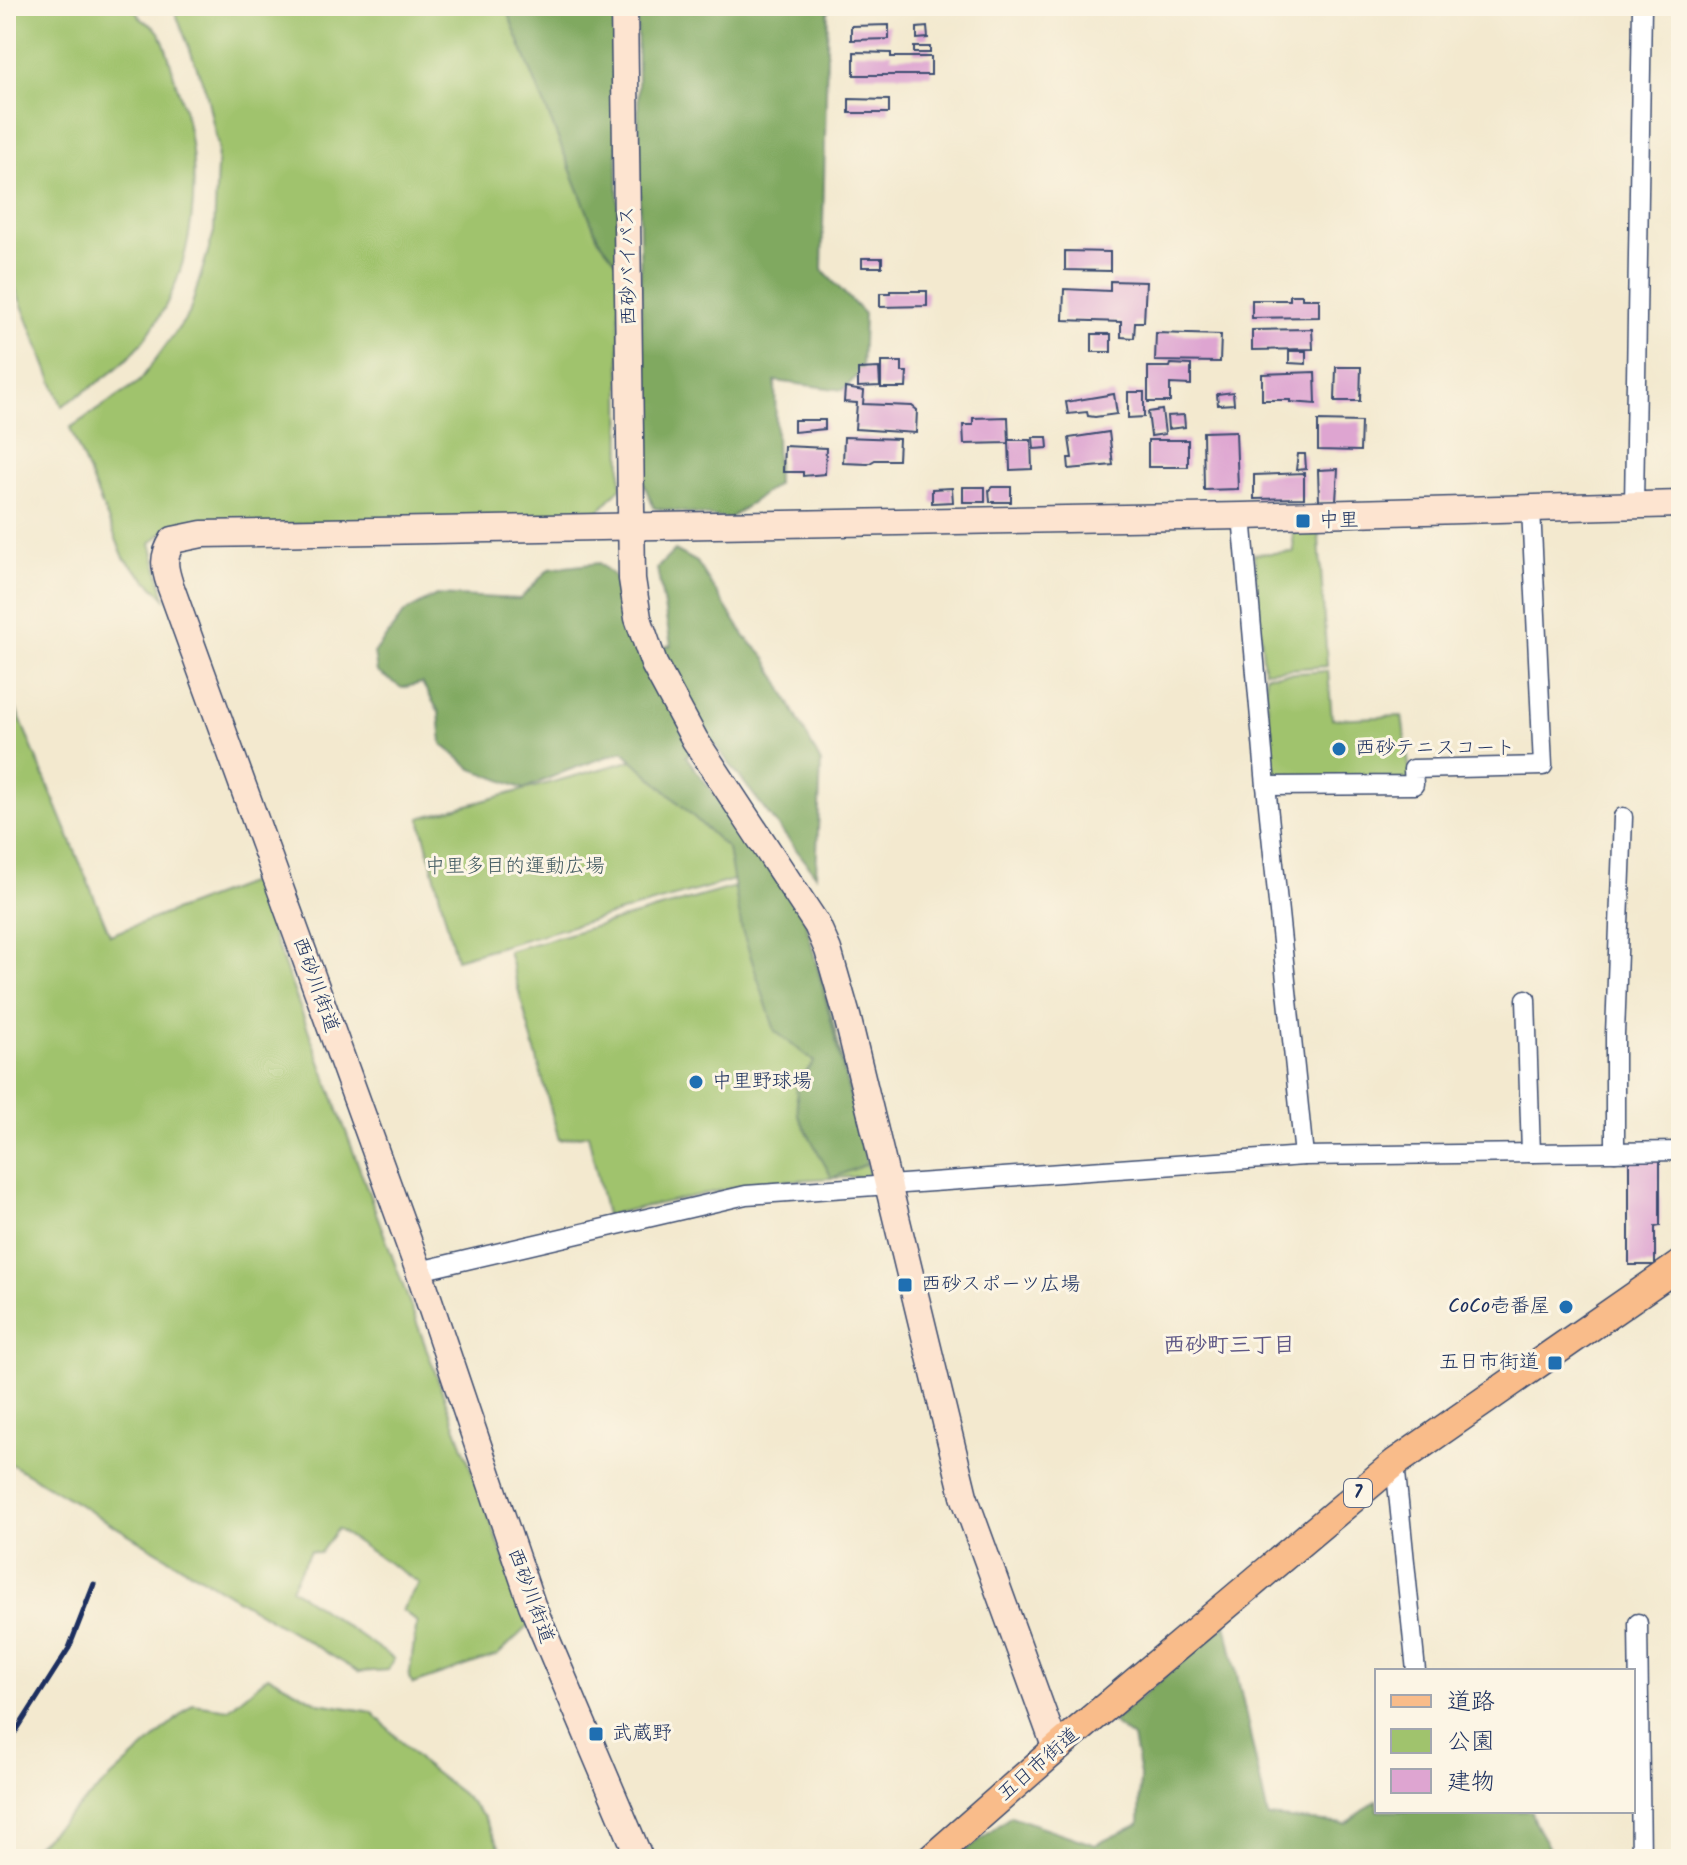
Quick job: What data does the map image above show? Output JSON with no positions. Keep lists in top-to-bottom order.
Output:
{
  "streets": {
    "main road": ["7", "五日市街道"],
    "street": ["西砂バイパス", "西砂川街道"]
  },
  "crossings": [
    ["西砂バイパス", "西砂川街道"],
    ["西砂バイパス", "五日市街道"]
  ],
  "districts": ["西砂町三丁目"],
  "parks": ["中里多目的運動広場"],
  "places": {
    "transit": [
      "中里",
      "西砂スポーツ広場",
      "五日市街道",
      "武蔵野"
    ],
    "other": ["西砂テニスコート", "中里野球場", "CoCo壱番屋"]
  },
  "legend": ["道路", "公園", "建物"]
}
